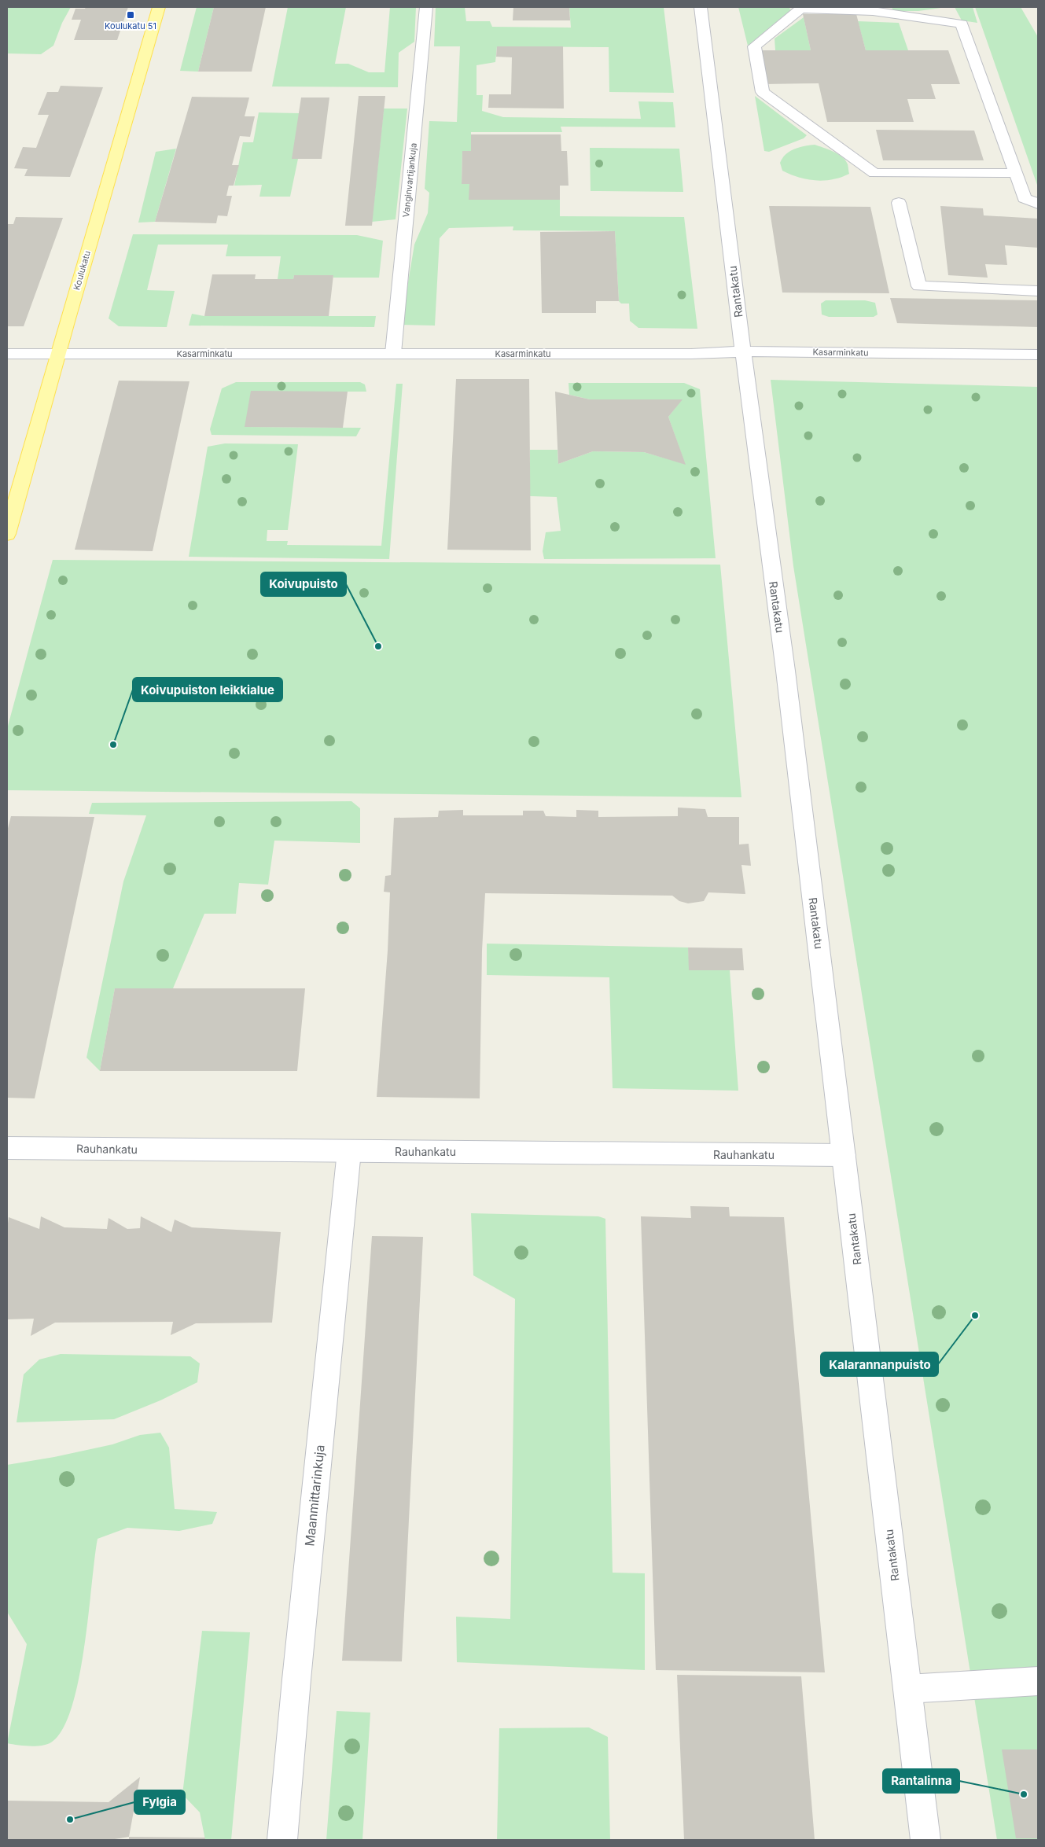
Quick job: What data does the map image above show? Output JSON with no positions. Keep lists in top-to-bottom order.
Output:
{
  "streets": {
    "main road": ["Koulukatu"],
    "street": [
      "Vanginvartijankuja",
      "Rantakatu",
      "Kasarminkatu",
      "Rauhankatu",
      "Maanmittarinkuja"
    ]
  },
  "crossings": [
    ["Vanginvartijankuja", "Kasarminkatu"],
    ["Koulukatu", "Kasarminkatu"],
    ["Rantakatu", "Kasarminkatu"],
    ["Rantakatu", "Rauhankatu"],
    ["Rauhankatu", "Maanmittarinkuja"]
  ],
  "places": {
    "transit": ["Koulukatu 51"],
    "other": [
      "Koivupuisto",
      "Koivupuiston leikkialue",
      "Kalarannanpuisto",
      "Rantalinna",
      "Fylgia"
    ]
  }
}
